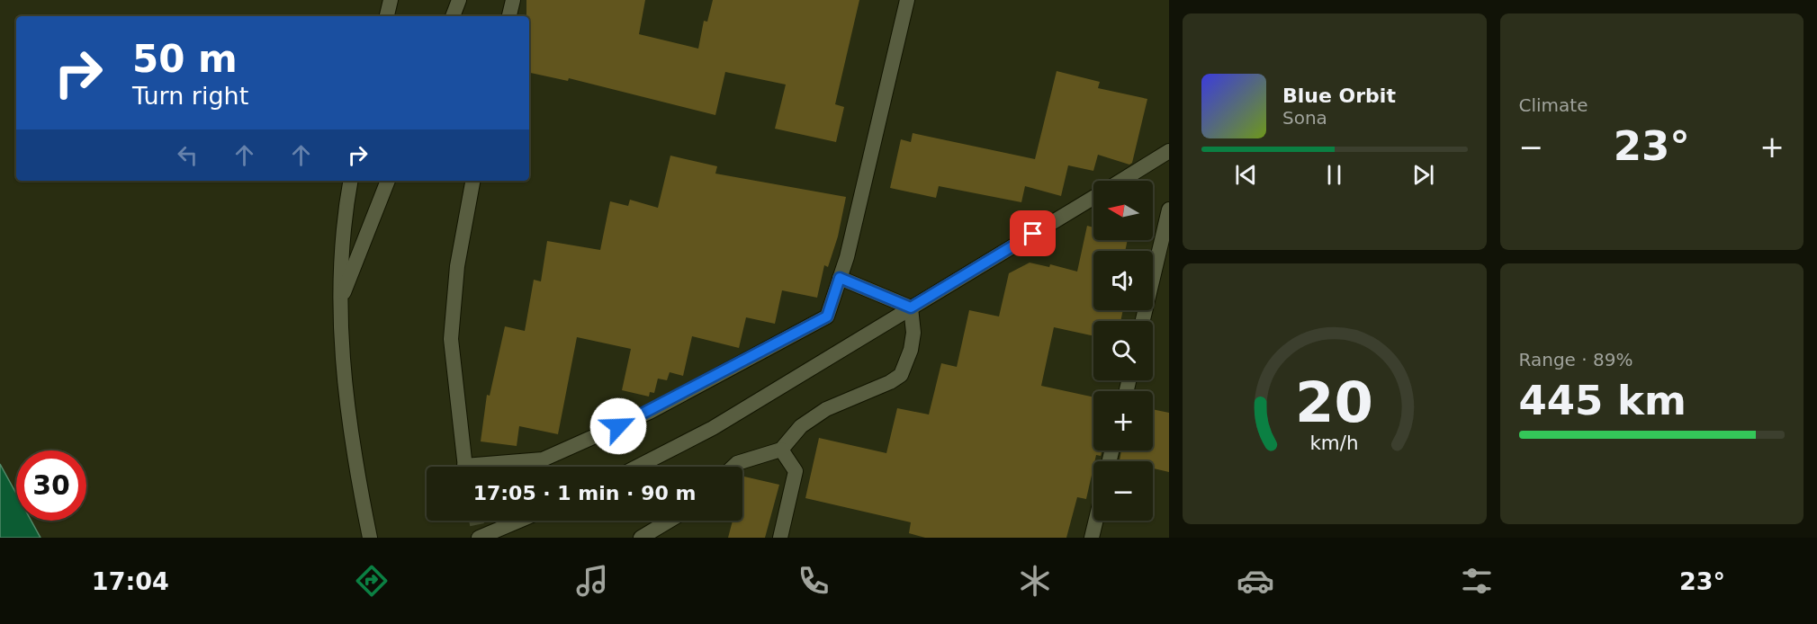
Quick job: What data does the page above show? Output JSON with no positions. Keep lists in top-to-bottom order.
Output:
{
  "north": "left",
  "page": {
    "tile": [
      "Climate",
      ["Range · 89%", "445 km"]
    ],
    "turn": ["50 m", "Turn right"],
    "song": ["Blue Orbit", "Sona"],
    "heat": ["−", "23°", "+"],
    "map_buttons": ["+", "−"],
    "limit": "30",
    "trip": "17:05 · 1 min · 90 m",
    "tabs": ["17:04", "23°"],
    "gauge": ["20", "km/h"]
  }
}
